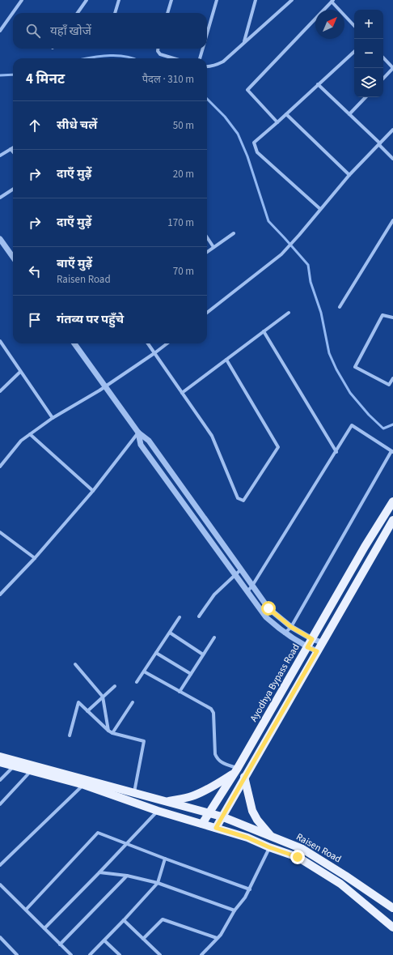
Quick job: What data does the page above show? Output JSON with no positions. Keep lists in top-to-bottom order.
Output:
{
  "streets": {
    "main road": ["Ayodhya Bypass Road", "Raisen Road"]
  },
  "crossings": [
    ["Ayodhya Bypass Road", "Raisen Road"]
  ],
  "north": "top right",
  "page": {
    "map_buttons": ["+", "−"],
    "search": "यहाँ खोजें",
    "heading": ["4 मिनट", "पैदल · 310 m"],
    "list": [
      ["सीधे चलें", "50 m"],
      ["दाएँ मुड़ें", "20 m"],
      ["दाएँ मुड़ें", "170 m"],
      ["बाएँ मुड़ें", "Raisen Road", "70 m"],
      "गंतव्य पर पहुँचे"
    ]
  }
}
